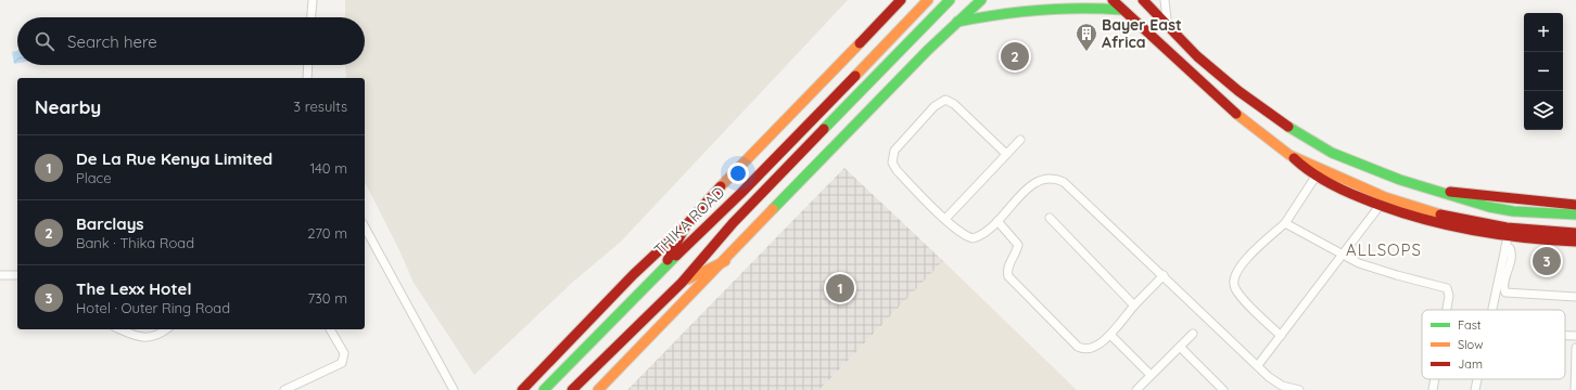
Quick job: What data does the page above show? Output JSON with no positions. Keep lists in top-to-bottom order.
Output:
{
  "streets": {
    "main road": ["THIKA ROAD"]
  },
  "districts": ["ALLSOPS"],
  "places": {
    "building": ["Bayer East Africa"]
  },
  "legend": ["Fast", "Slow", "Jam"],
  "page": {
    "map_buttons": ["+", "−"],
    "search": "Search here",
    "pins": ["2", "3", "1"],
    "heading": ["Nearby", "3 results"],
    "list": [
      {
        "mark": "1",
        "name": "De La Rue Kenya Limited",
        "note": "Place",
        "value": "140 m"
      },
      {
        "mark": "2",
        "name": "Barclays",
        "note": "Bank · Thika Road",
        "value": "270 m"
      },
      {
        "mark": "3",
        "name": "The Lexx Hotel",
        "note": "Hotel · Outer Ring Road",
        "value": "730 m"
      }
    ]
  }
}
